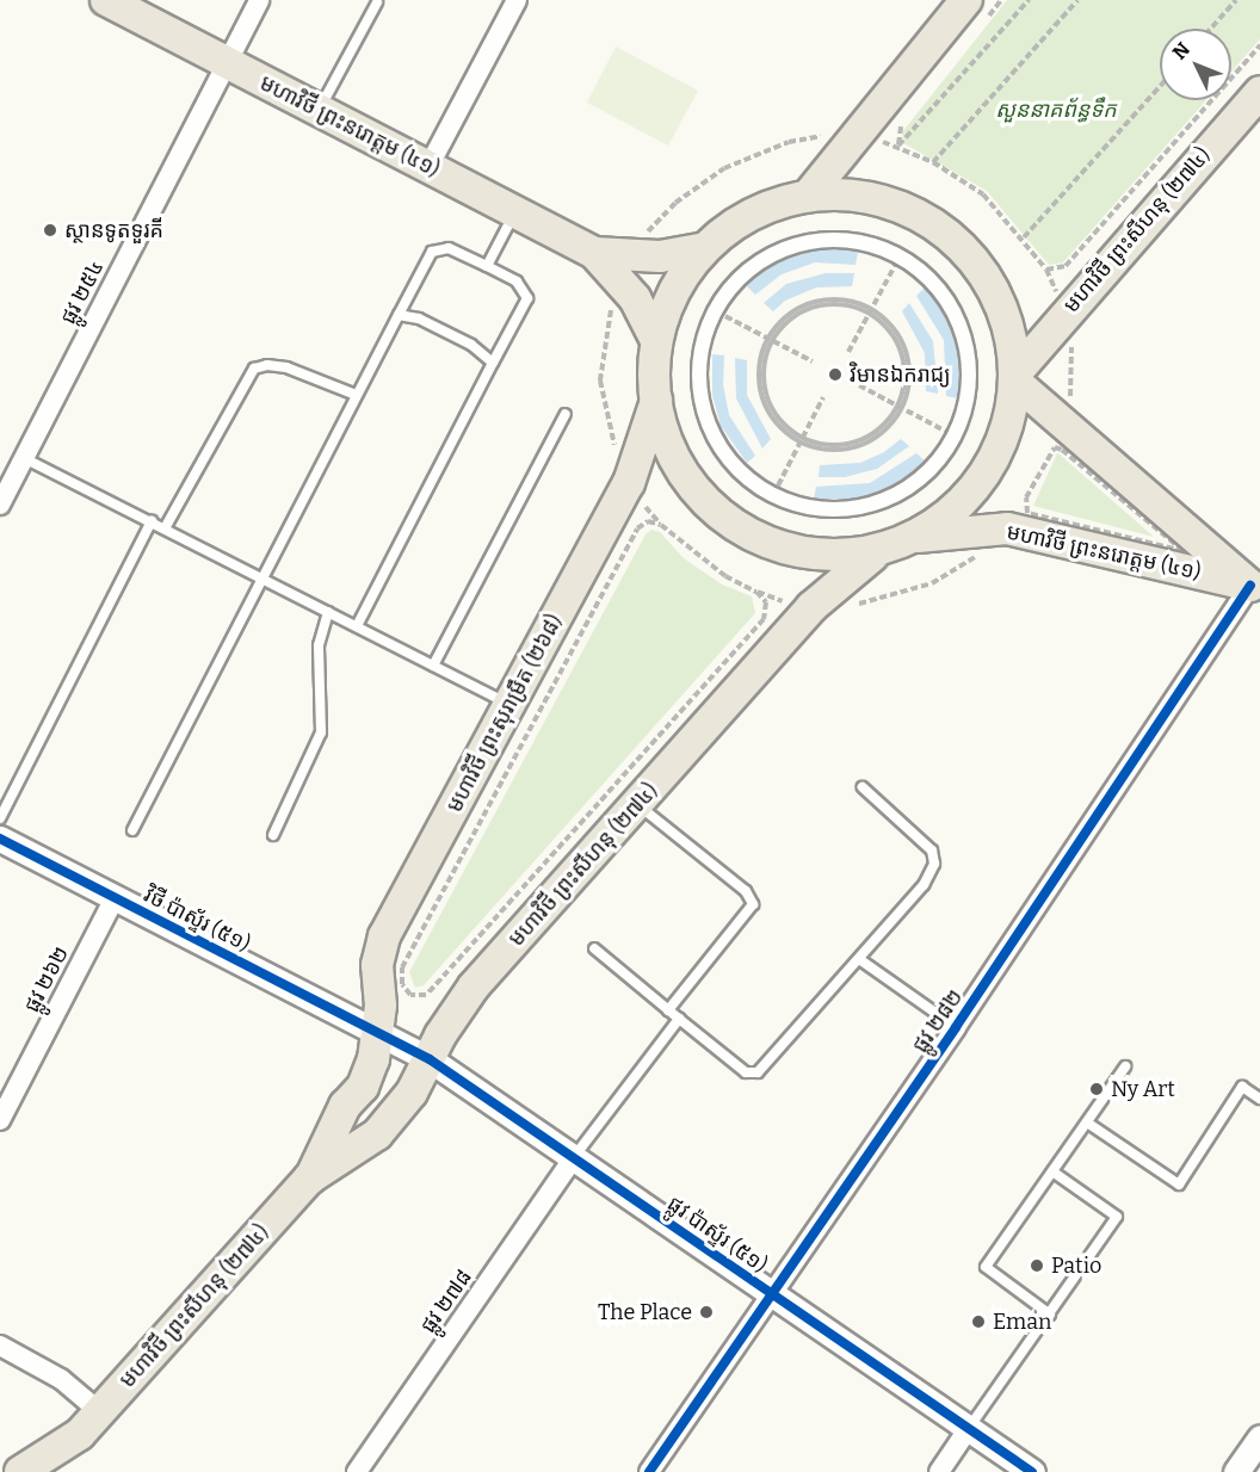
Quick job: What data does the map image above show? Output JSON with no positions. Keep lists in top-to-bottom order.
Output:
{
  "streets": {
    "main road": ["មហាវិថី ព្រះនរោត្តម (៤១)", "មហាវិថី ព្រះសីហនុ (២៧៤)", "មហាវិថី ព្រះសុរាម្រឹត (២៦៨)"],
    "street": [
      "ផ្លូវ ២៥៤",
      "វិថី ប៉ាស្ទ័រ (៥១)",
      "ផ្លូវ ២៦២",
      "ផ្លូវ ២៨២",
      "ផ្លូវ ប៉ាស្ទ័រ (៥១)",
      "ផ្លូវ ២៧៨"
    ]
  },
  "crossings": [
    ["មហាវិថី ព្រះនរោត្តម (៤១)", "មហាវិថី ព្រះសីហនុ (២៧៤)"],
    ["មហាវិថី ព្រះនរោត្តម (៤១)", "ផ្លូវ ២៥៤"],
    ["មហាវិថី ព្រះនរោត្តម (៤១)", "ផ្លូវ ២៨២"],
    ["មហាវិថី ព្រះសីហនុ (២៧៤)", "មហាវិថី ព្រះសុរាម្រឹត (២៦៨)"],
    ["មហាវិថី ព្រះសីហនុ (២៧៤)", "វិថី ប៉ាស្ទ័រ (៥១)"],
    ["មហាវិថី ព្រះសីហនុ (២៧៤)", "ផ្លូវ ប៉ាស្ទ័រ (៥១)"],
    ["មហាវិថី ព្រះសុរាម្រឹត (២៦៨)", "វិថី ប៉ាស្ទ័រ (៥១)"],
    ["មហាវិថី ព្រះសុរាម្រឹត (២៦៨)", "ផ្លូវ ប៉ាស្ទ័រ (៥១)"],
    ["វិថី ប៉ាស្ទ័រ (៥១)", "ផ្លូវ ២៦២"],
    ["វិថី ប៉ាស្ទ័រ (៥១)", "ផ្លូវ ប៉ាស្ទ័រ (៥១)"],
    ["ផ្លូវ ២៨២", "ផ្លូវ ប៉ាស្ទ័រ (៥១)"],
    ["ផ្លូវ ប៉ាស្ទ័រ (៥១)", "ផ្លូវ ២៧៨"]
  ],
  "parks": ["សួននាគព័ន្ធទឹក"],
  "places": [
    "ស្ថានទូតទួរគី",
    "វិមានឯករាជ្យ",
    "Ny Art",
    "Patio",
    "The Place",
    "Eman"
  ],
  "north": "top left"
}
